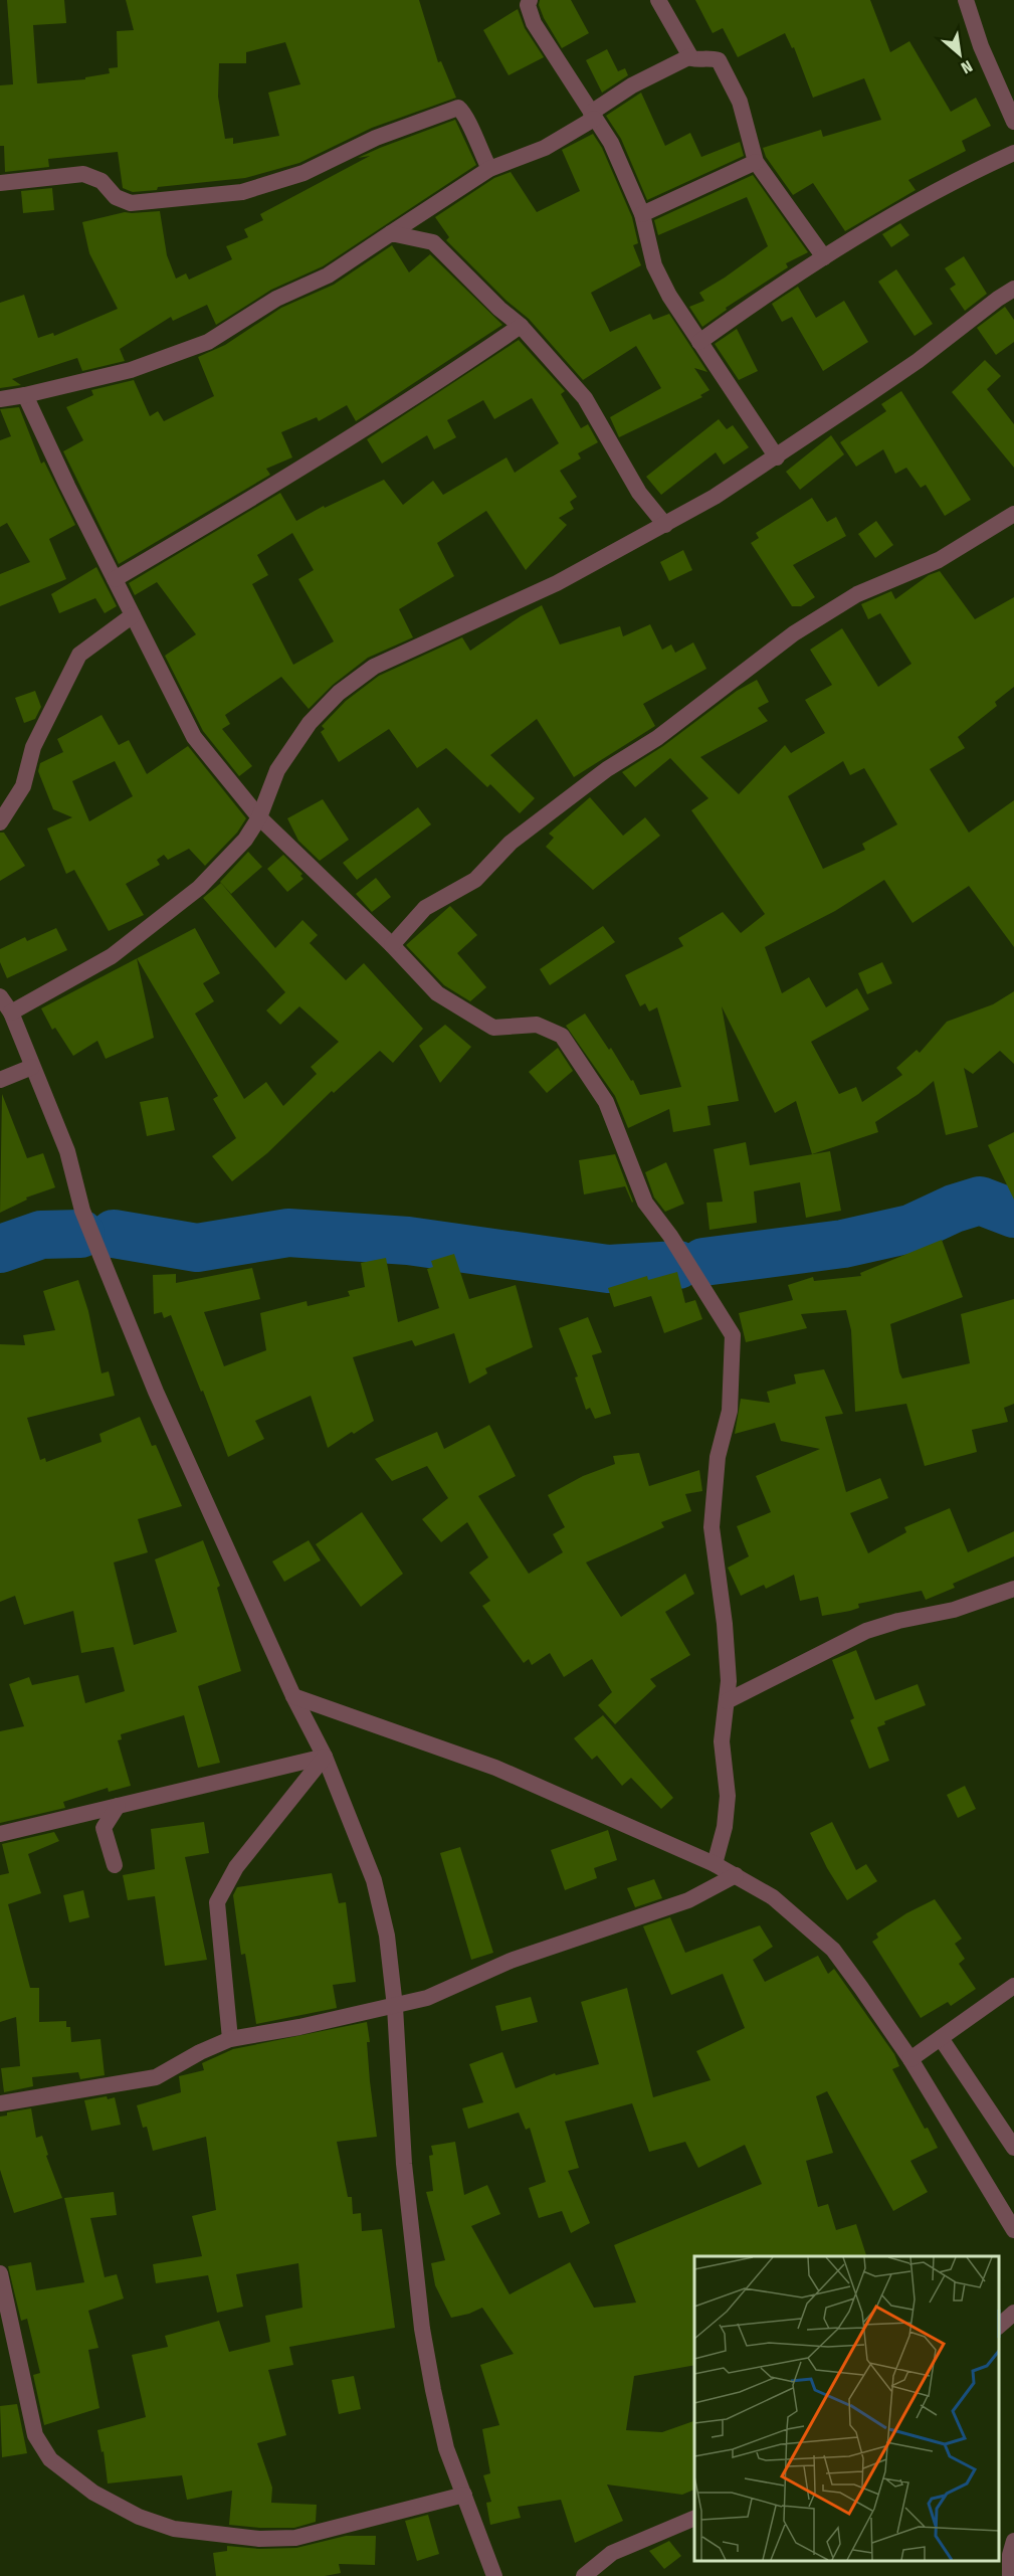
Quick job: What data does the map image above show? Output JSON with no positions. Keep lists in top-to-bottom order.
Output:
{
  "north": "bottom right"
}
